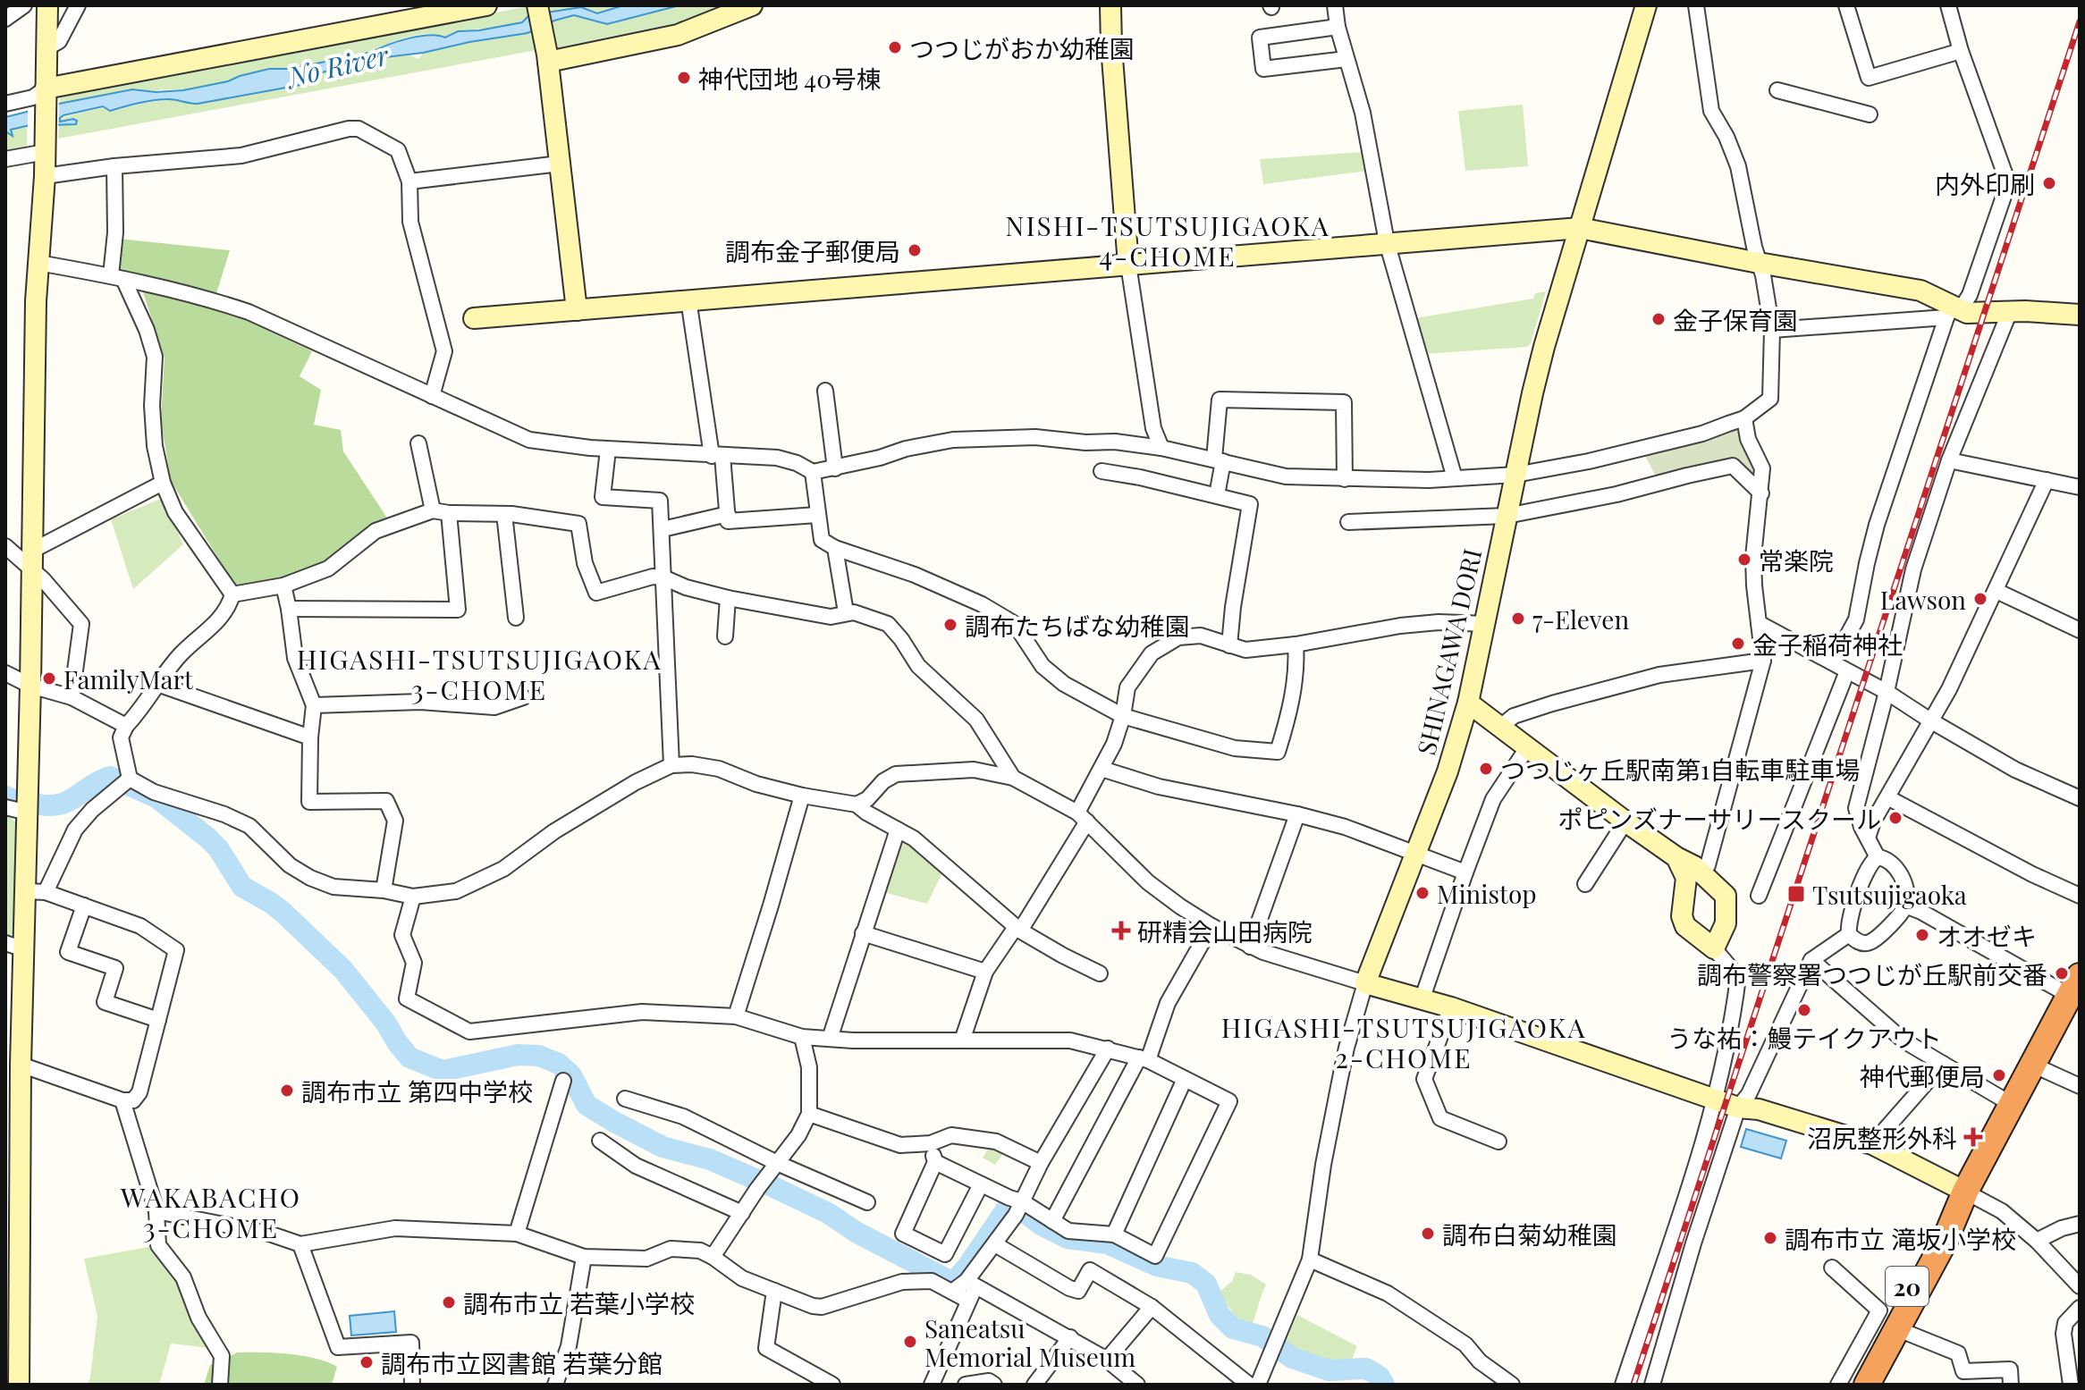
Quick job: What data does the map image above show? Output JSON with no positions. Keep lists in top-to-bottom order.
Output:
{
  "streets": {
    "highway": ["20"],
    "street": ["SHINAGAWA DORI"]
  },
  "districts": [
    "NISHI-TSUTSUJIGAOKA 4-CHOME",
    "HIGASHI-TSUTSUJIGAOKA 3-CHOME",
    "HIGASHI-TSUTSUJIGAOKA 2-CHOME",
    "WAKABACHO 3-CHOME"
  ],
  "water": ["No River"],
  "places": {
    "other": [
      "つつじがおか幼稚園",
      "神代団地 40号棟",
      "内外印刷",
      "調布金子郵便局",
      "金子保育園",
      "常楽院",
      "Lawson",
      "7-Eleven",
      "調布たちばな幼稚園",
      "金子稲荷神社",
      "FamilyMart",
      "つつじヶ丘駅南第1自転車駐車場",
      "ポピンズナーサリースクール",
      "Ministop",
      "オオゼキ",
      "調布警察署つつじが丘駅前交番",
      "うな祐：鰻テイクアウト",
      "神代郵便局",
      "調布市立 第四中学校",
      "調布白菊幼稚園",
      "調布市立 滝坂小学校",
      "調布市立 若葉小学校",
      "Saneatsu Memorial Museum",
      "調布市立図書館 若葉分館"
    ],
    "transit": ["Tsutsujigaoka"],
    "health": ["研精会山田病院", "沼尻整形外科"]
  }
}
